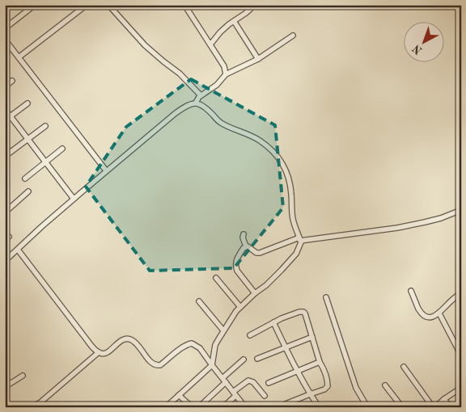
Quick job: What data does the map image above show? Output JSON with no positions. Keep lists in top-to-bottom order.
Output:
{
  "north": "bottom left"
}
